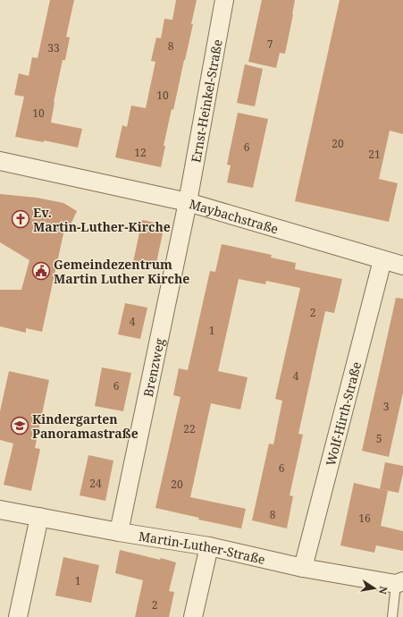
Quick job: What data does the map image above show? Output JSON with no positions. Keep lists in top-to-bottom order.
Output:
{
  "streets": {
    "street": [
      "Ernst-Heinkel-Straße",
      "Maybachstraße",
      "Brenzweg",
      "Wolf-Hirth-Straße",
      "Martin-Luther-Straße"
    ]
  },
  "crossings": [
    ["Ernst-Heinkel-Straße", "Maybachstraße"],
    ["Ernst-Heinkel-Straße", "Brenzweg"],
    ["Maybachstraße", "Brenzweg"],
    ["Maybachstraße", "Wolf-Hirth-Straße"],
    ["Brenzweg", "Martin-Luther-Straße"],
    ["Wolf-Hirth-Straße", "Martin-Luther-Straße"]
  ],
  "places": {
    "church": ["Ev. Martin-Luther-Kirche"],
    "public building": ["Gemeindezentrum Martin Luther Kirche"],
    "school or university": ["Kindergarten Panoramastraße"]
  },
  "house_numbers": [
    "7",
    "8",
    "33",
    "10",
    "10",
    "20",
    "6",
    "12",
    "21",
    "2",
    "4",
    "1",
    "4",
    "6",
    "3",
    "22",
    "5",
    "6",
    "24",
    "20",
    "8",
    "16",
    "1",
    "2"
  ],
  "north": "right"
}
